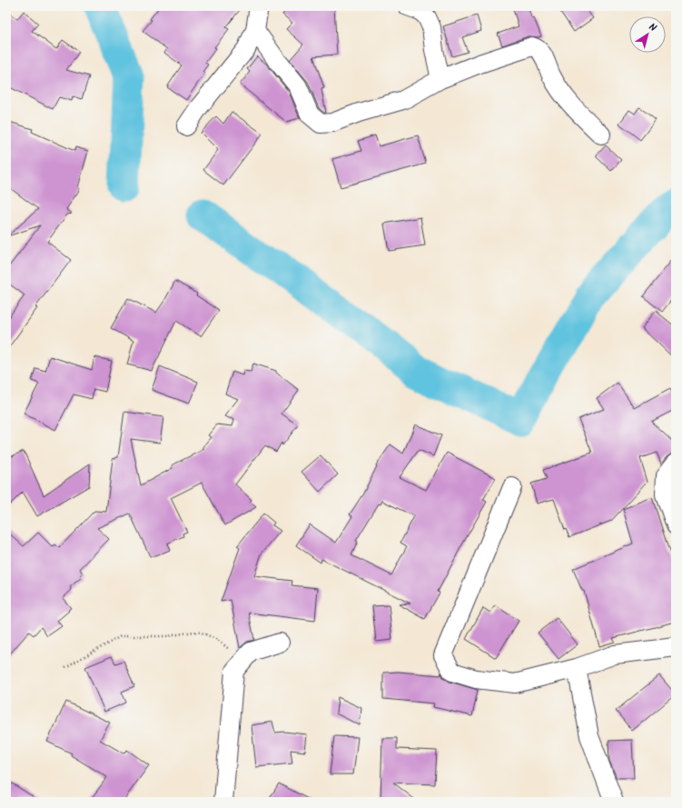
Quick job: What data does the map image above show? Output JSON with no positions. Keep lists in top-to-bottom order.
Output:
{
  "north": "top right"
}
